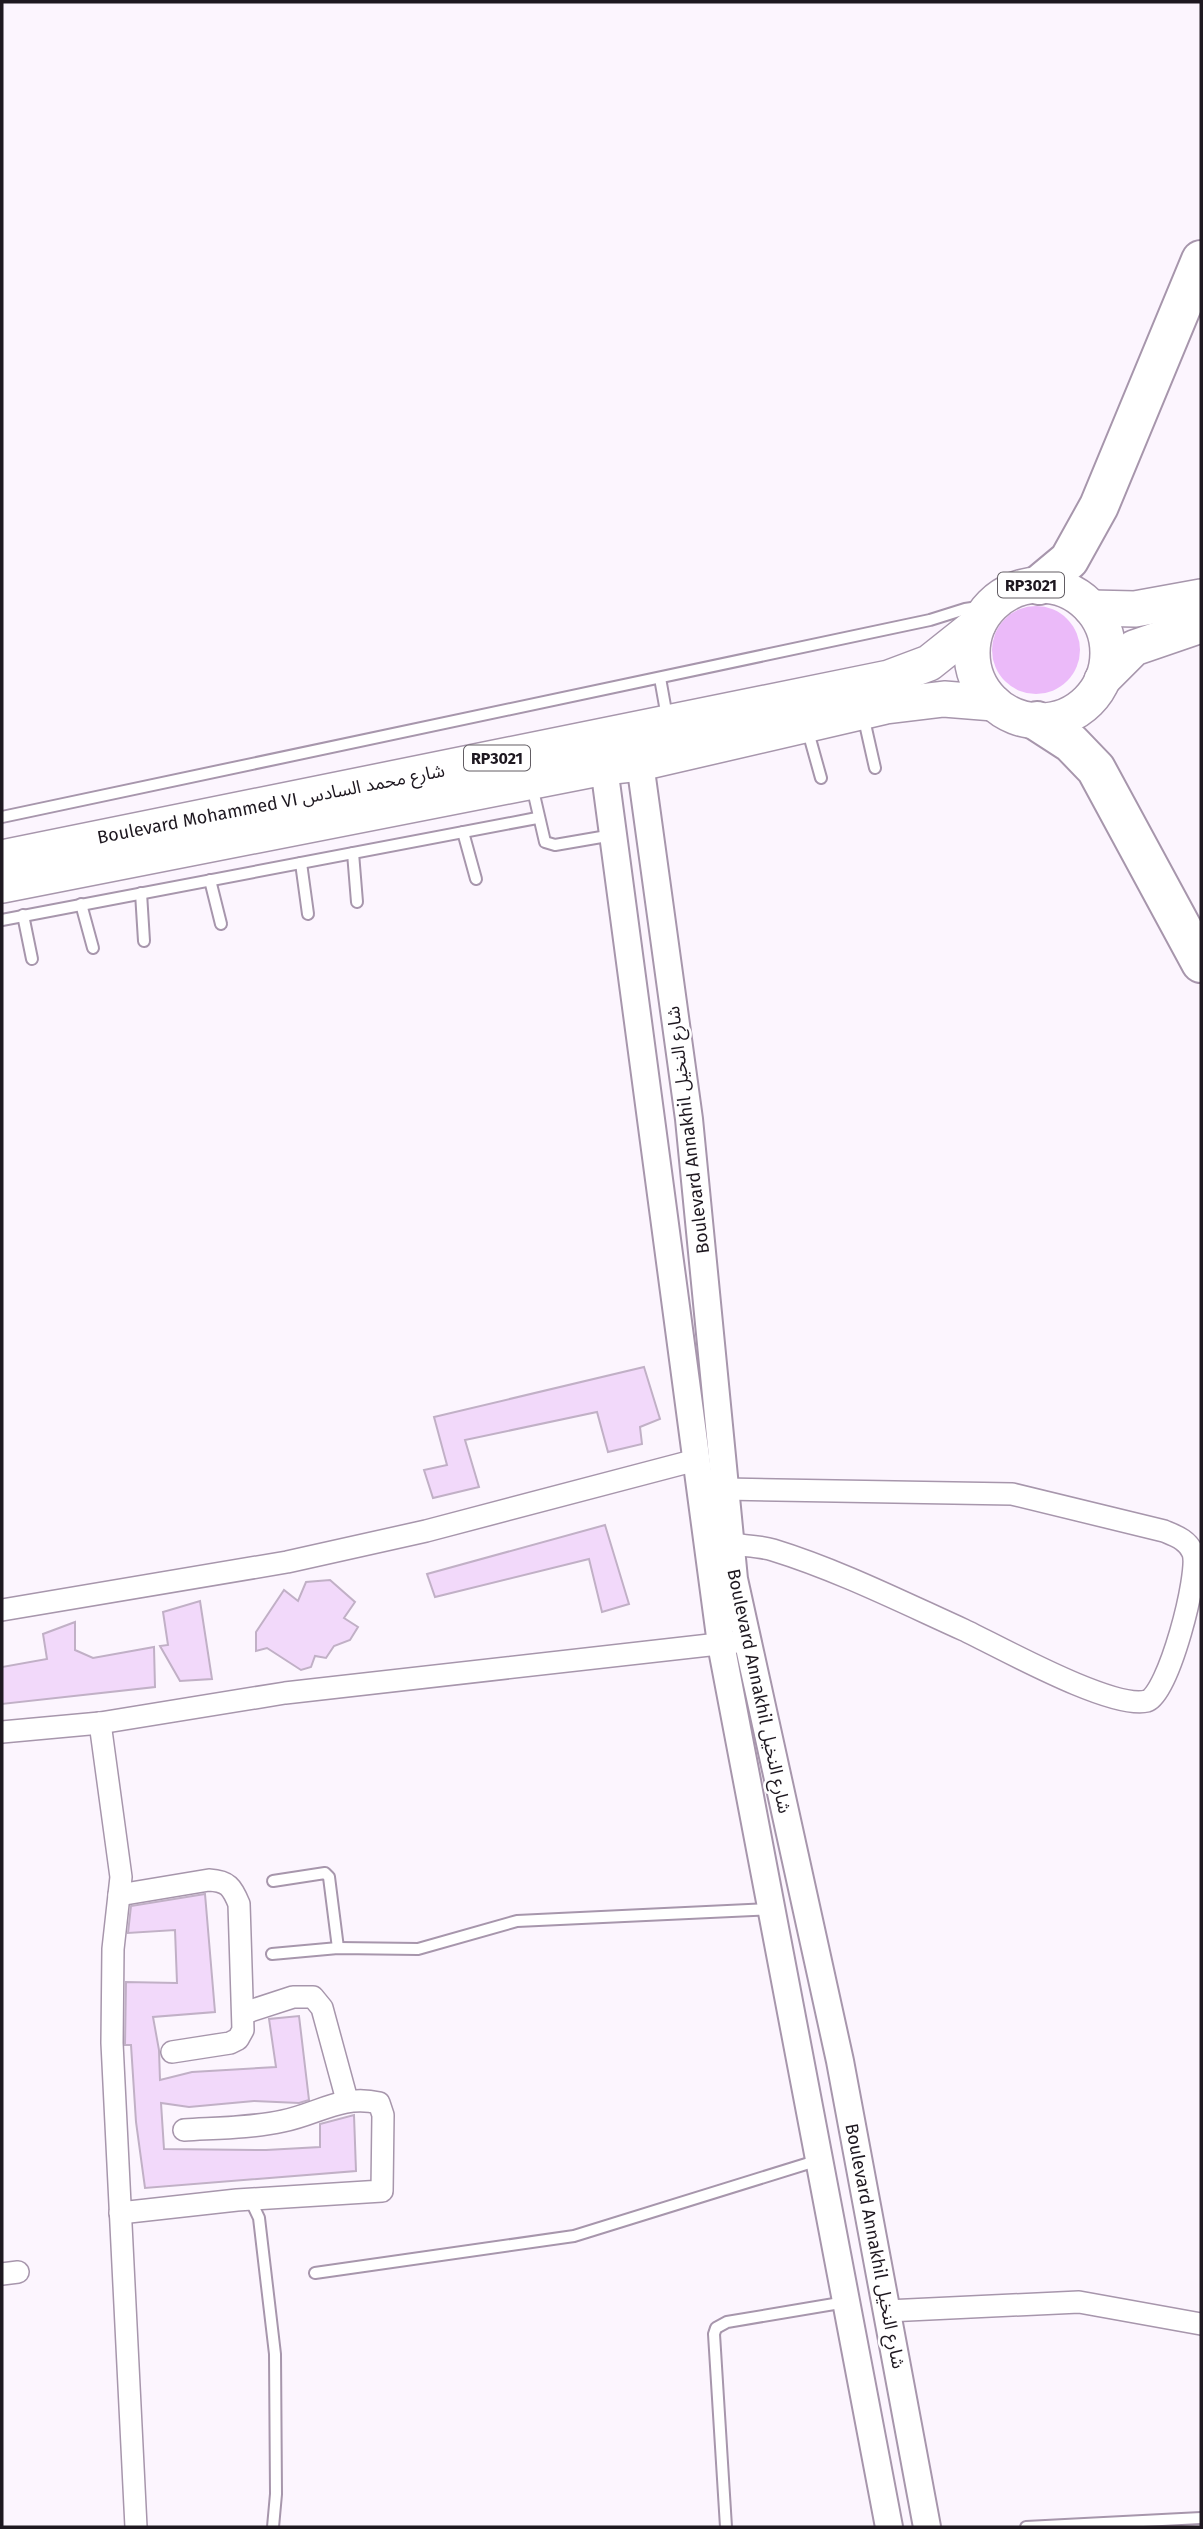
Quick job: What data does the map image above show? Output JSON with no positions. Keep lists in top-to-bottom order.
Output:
{
  "streets": {
    "highway": ["RP3021", "Boulevard Mohammed VI شارع محمد السادس"],
    "street": ["Boulevard Annakhil شارع النخيل"]
  },
  "crossings": [
    ["RP3021", "Boulevard Mohammed VI شارع محمد السادس"],
    ["Boulevard Mohammed VI شارع محمد السادس", "Boulevard Annakhil شارع النخيل"]
  ]
}
